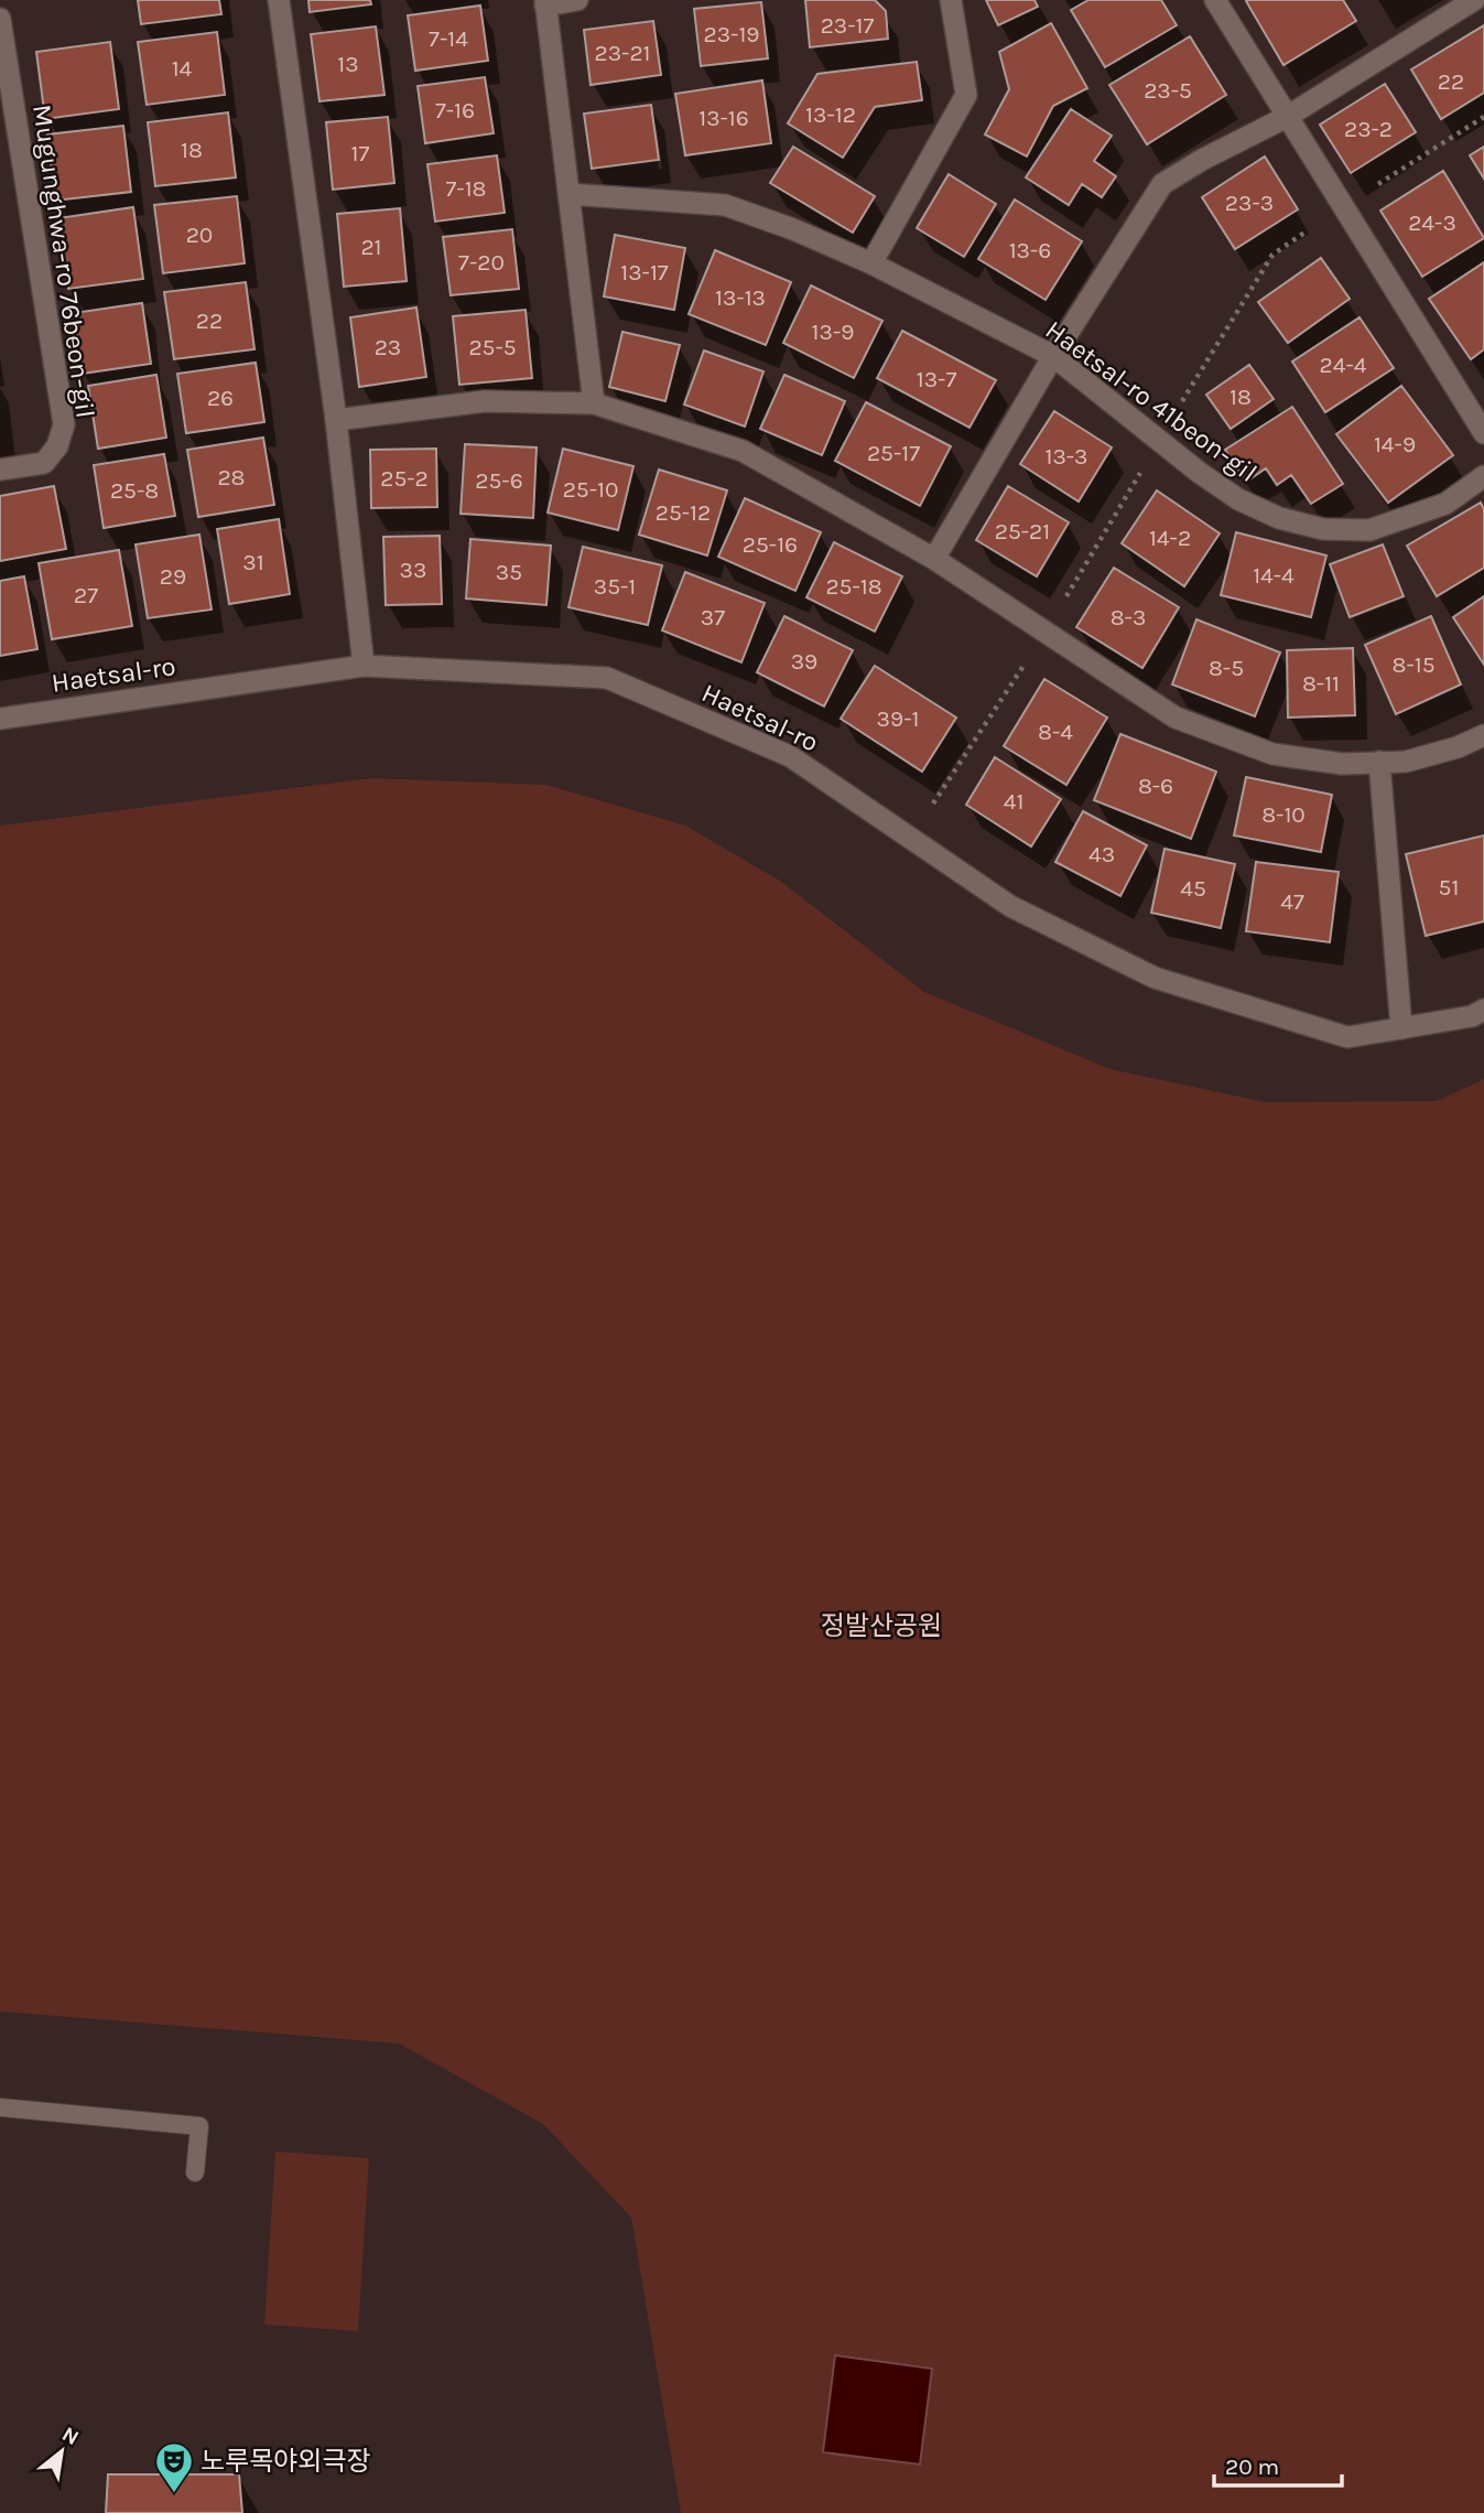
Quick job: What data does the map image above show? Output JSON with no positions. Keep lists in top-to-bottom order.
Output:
{
  "streets": {
    "street": ["Mugunghwa-ro 76beon-gil", "Haetsal-ro 41beon-gil", "Haetsal-ro"]
  },
  "parks": ["정발산공원"],
  "places": {
    "theatre": ["노루목야외극장"]
  },
  "house_numbers": [
    "23-17",
    "23-19",
    "7-14",
    "23-21",
    "13",
    "14",
    "22",
    "23-5",
    "7-16",
    "13-12",
    "13-16",
    "23-2",
    "18",
    "17",
    "7-18",
    "23-3",
    "24-3",
    "20",
    "21",
    "13-6",
    "7-20",
    "13-17",
    "13-13",
    "22",
    "13-9",
    "23",
    "25-5",
    "24-4",
    "13-7",
    "18",
    "26",
    "14-9",
    "25-17",
    "13-3",
    "28",
    "25-2",
    "25-6",
    "25-10",
    "25-8",
    "25-12",
    "25-21",
    "14-2",
    "25-16",
    "31",
    "33",
    "35",
    "14-4",
    "29",
    "35-1",
    "25-18",
    "27",
    "37",
    "8-3",
    "39",
    "8-15",
    "8-5",
    "8-11",
    "39-1",
    "8-4",
    "8-6",
    "41",
    "8-10",
    "43",
    "51",
    "45",
    "47"
  ],
  "scale_bar": "20 m",
  "north": "top right"
}
